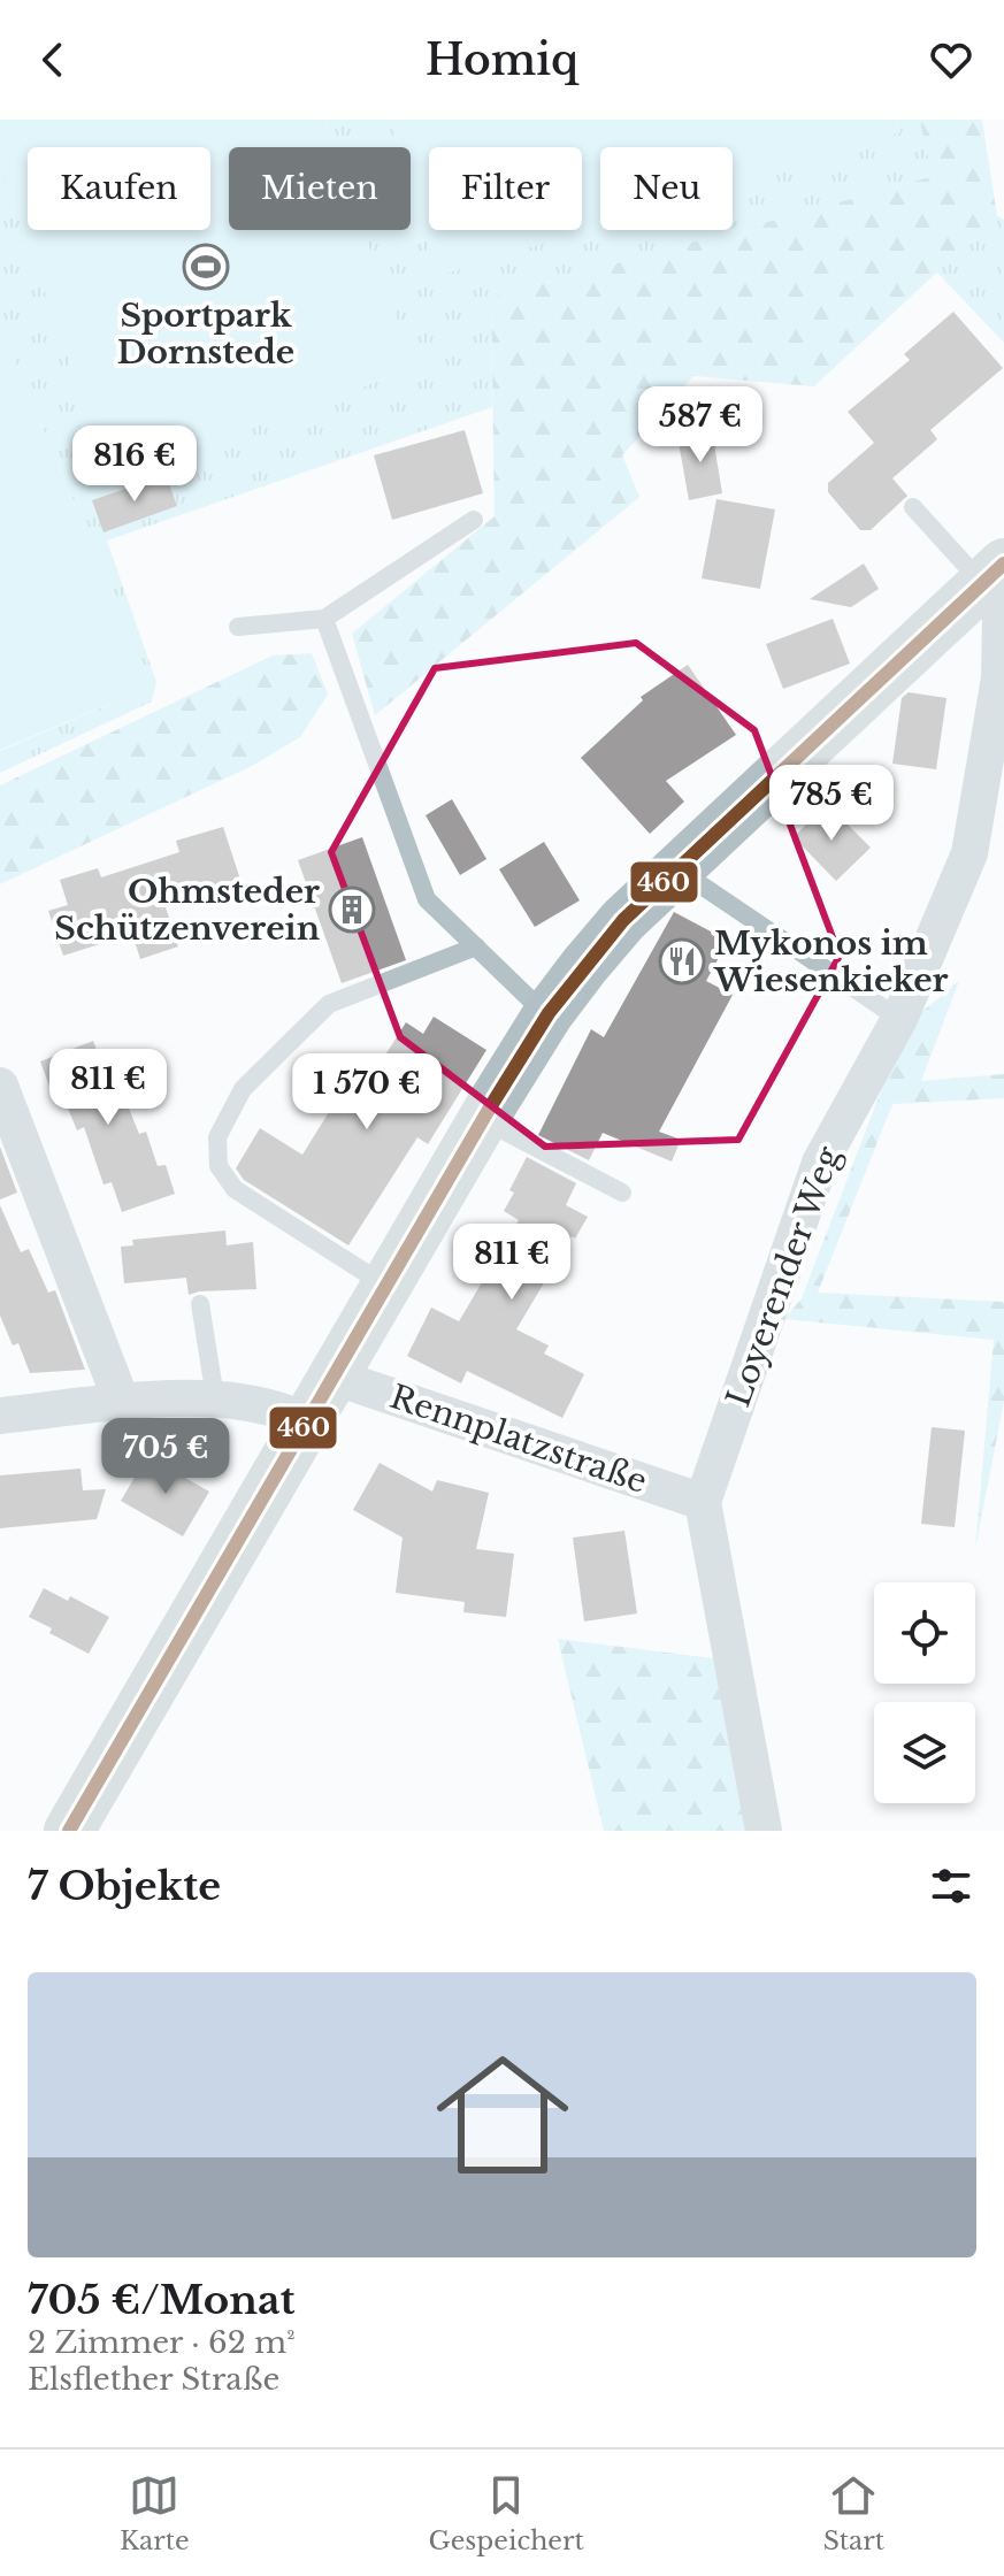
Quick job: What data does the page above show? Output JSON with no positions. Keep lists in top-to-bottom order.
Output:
{
  "streets": {
    "street": ["Loyerender Weg", "Rennplatzstraße"]
  },
  "crossings": [
    ["Loyerender Weg", "Rennplatzstraße"]
  ],
  "places": {
    "sports": ["Sportpark Dornstede"],
    "building": ["Ohmsteder Schützenverein"],
    "restaurant": ["Mykonos im Wiesenkieker"]
  },
  "lines": ["transit line 460"],
  "page": {
    "header": "Homiq",
    "chip": [
      "Kaufen",
      "Mieten",
      "Filter",
      "Neu"
    ],
    "price": [
      "587 €",
      "816 €",
      "785 €",
      "811 €",
      "1 570 €",
      "811 €",
      "705 €"
    ],
    "heading": "7 Objekte",
    "list": [
      {
        "name": "705 €/Monat",
        "note": "2 Zimmer · 62 m² · Elsflether Straße"
      }
    ],
    "tabs": ["Karte", "Gespeichert", "Start"]
  }
}
